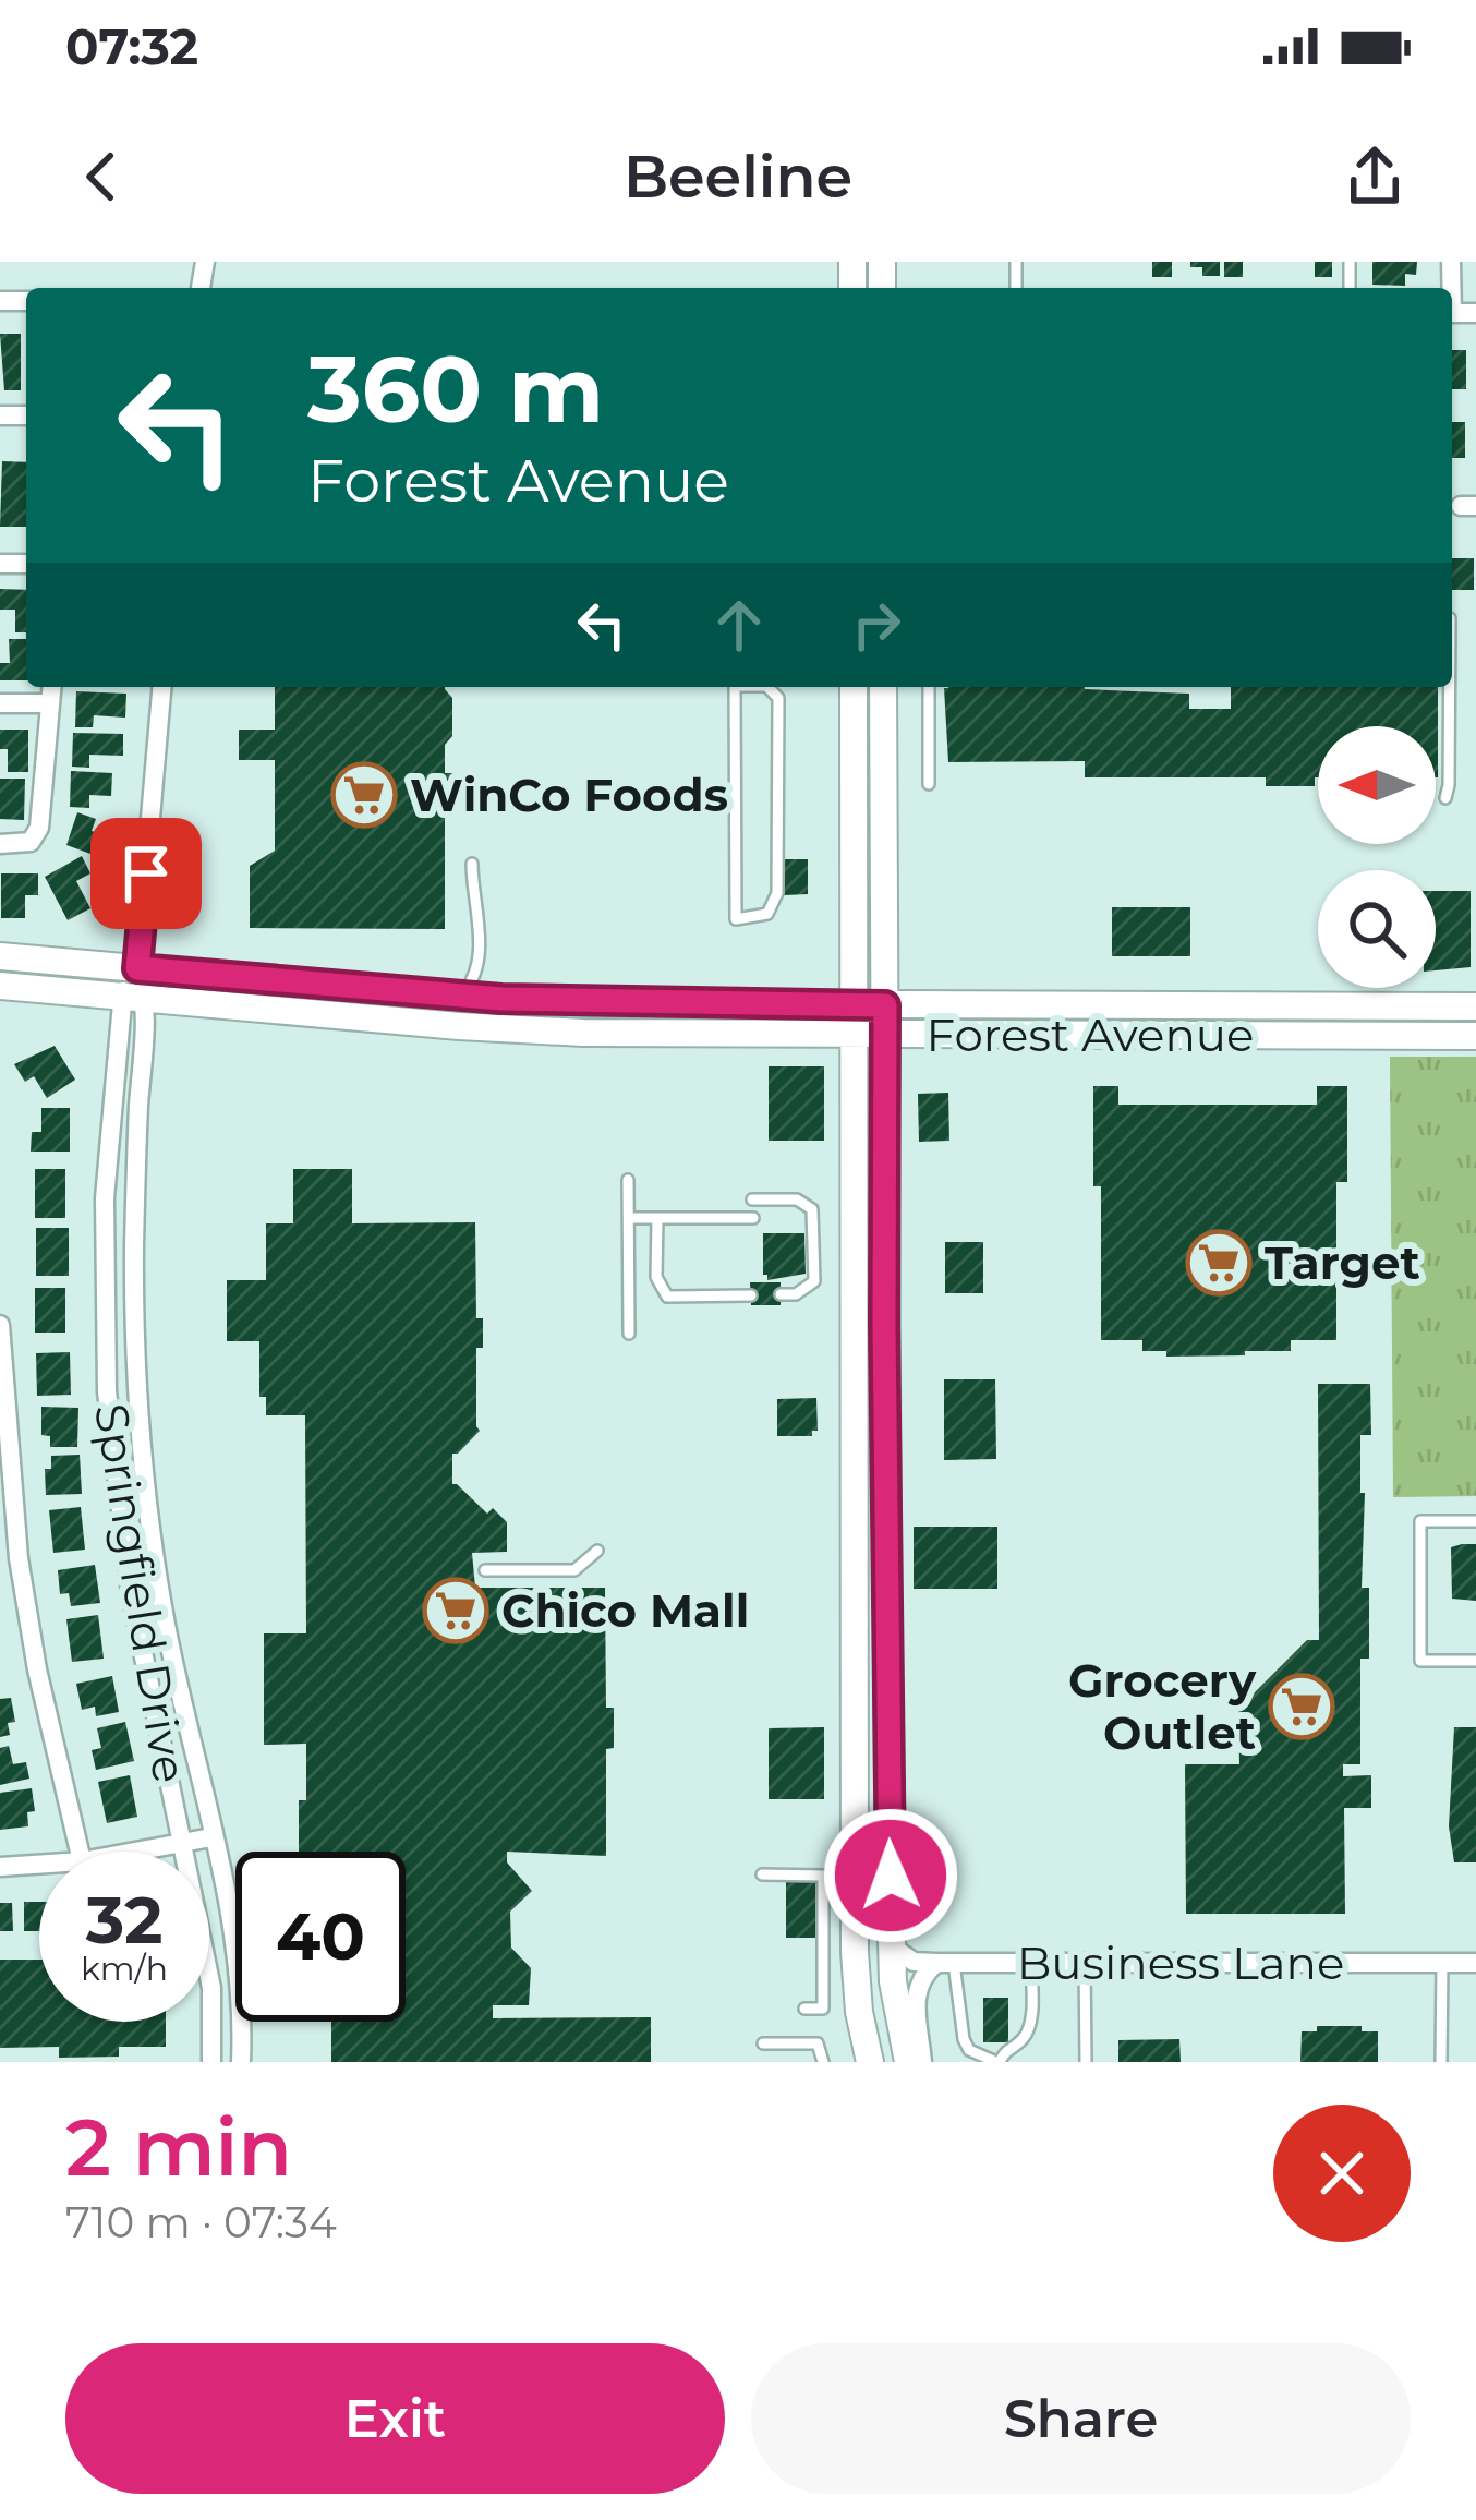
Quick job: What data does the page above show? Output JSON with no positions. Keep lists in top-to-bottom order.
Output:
{
  "streets": {
    "street": ["Forest Avenue", "Springfield Drive", "Business Lane"]
  },
  "crossings": [
    ["Forest Avenue", "Springfield Drive"]
  ],
  "places": {
    "supermarket": [
      "WinCo Foods",
      "Target",
      "Chico Mall",
      "Grocery Outlet"
    ]
  },
  "north": "left",
  "page": {
    "status": "07:32",
    "header": "Beeline",
    "turn": ["360 m", "Forest Avenue"],
    "speed": "32 km/h",
    "limit": "40",
    "heading": ["2 min", "710 m · 07:34"],
    "buttons": ["Exit", "Share"]
  }
}
